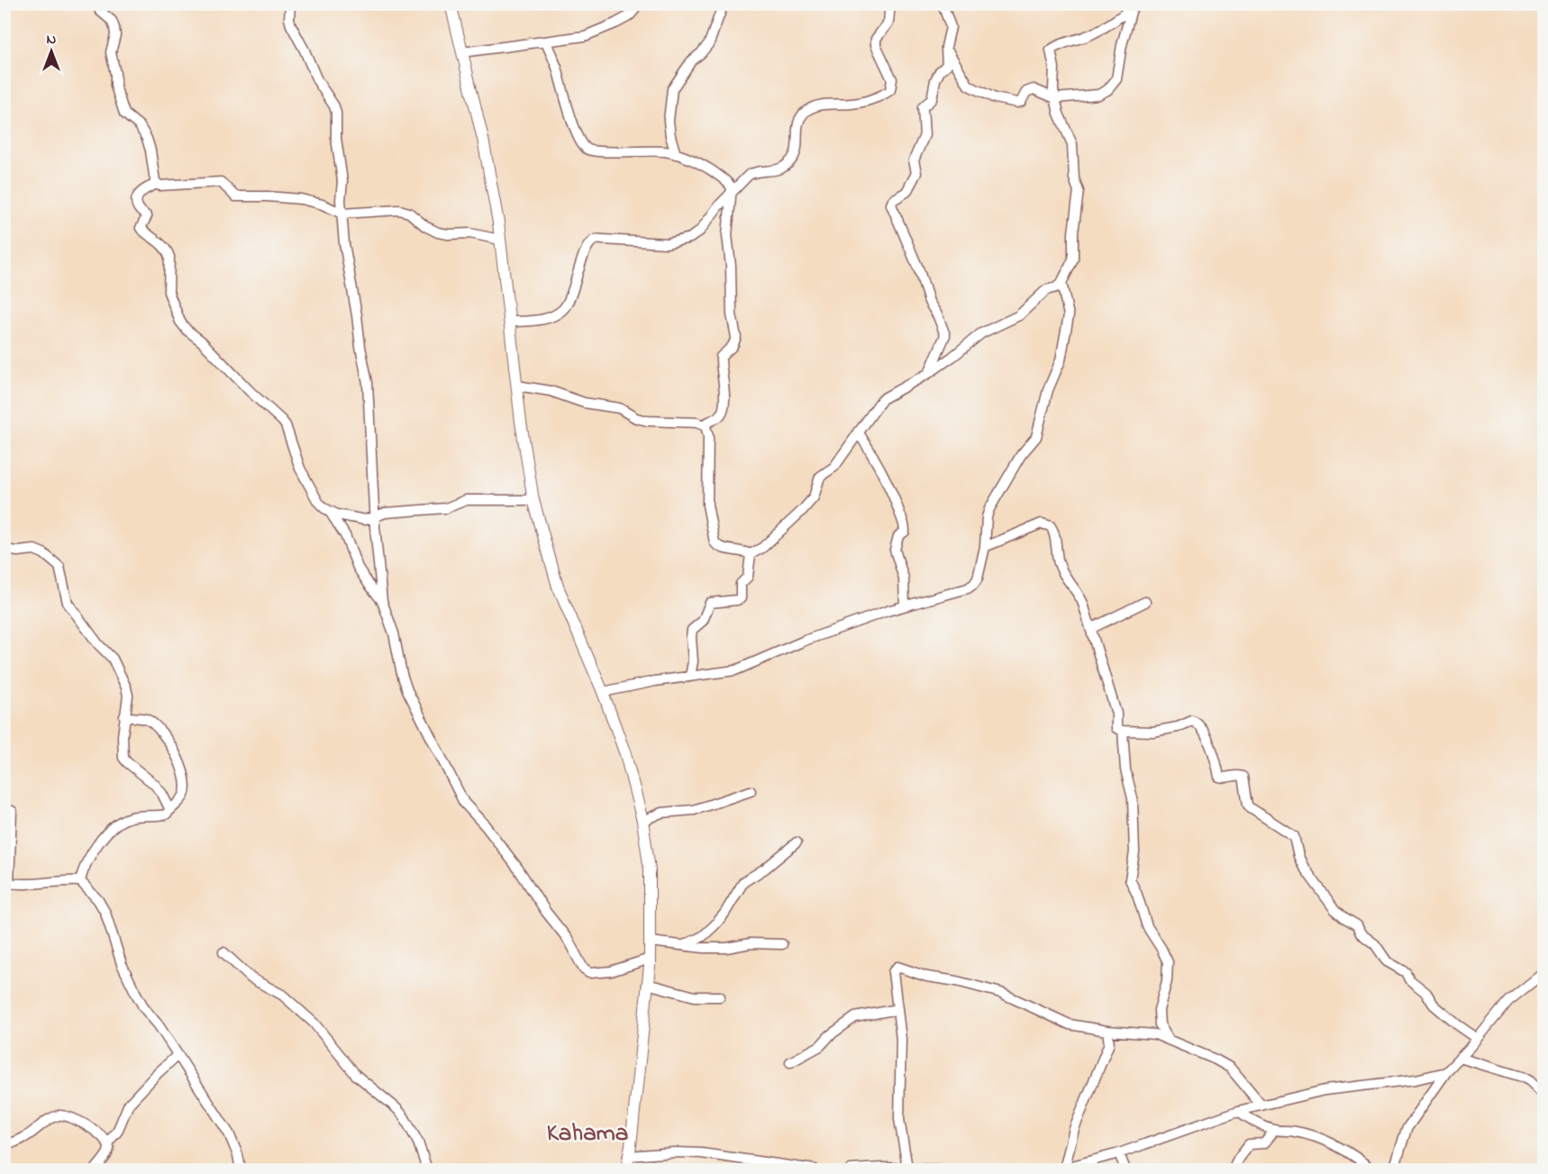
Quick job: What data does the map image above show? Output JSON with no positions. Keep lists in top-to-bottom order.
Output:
{
  "districts": ["Kahama"],
  "north": "top"
}
